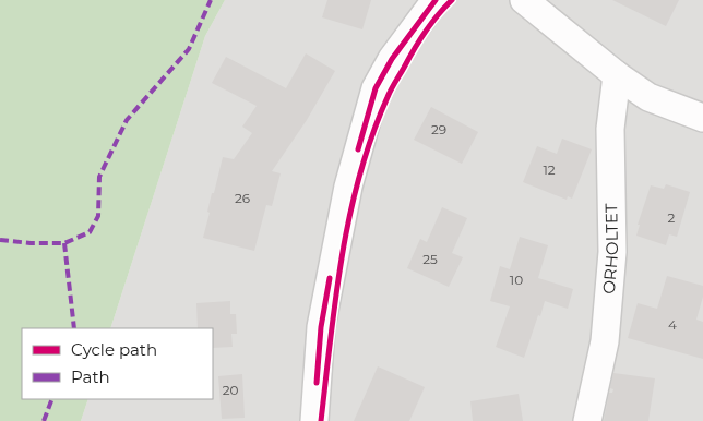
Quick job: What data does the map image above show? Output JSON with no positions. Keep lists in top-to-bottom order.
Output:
{
  "streets": {
    "street": ["ORHOLTET"]
  },
  "house_numbers": [
    "29",
    "12",
    "26",
    "2",
    "25",
    "10",
    "4",
    "20"
  ],
  "legend": ["Cycle path", "Path"]
}
